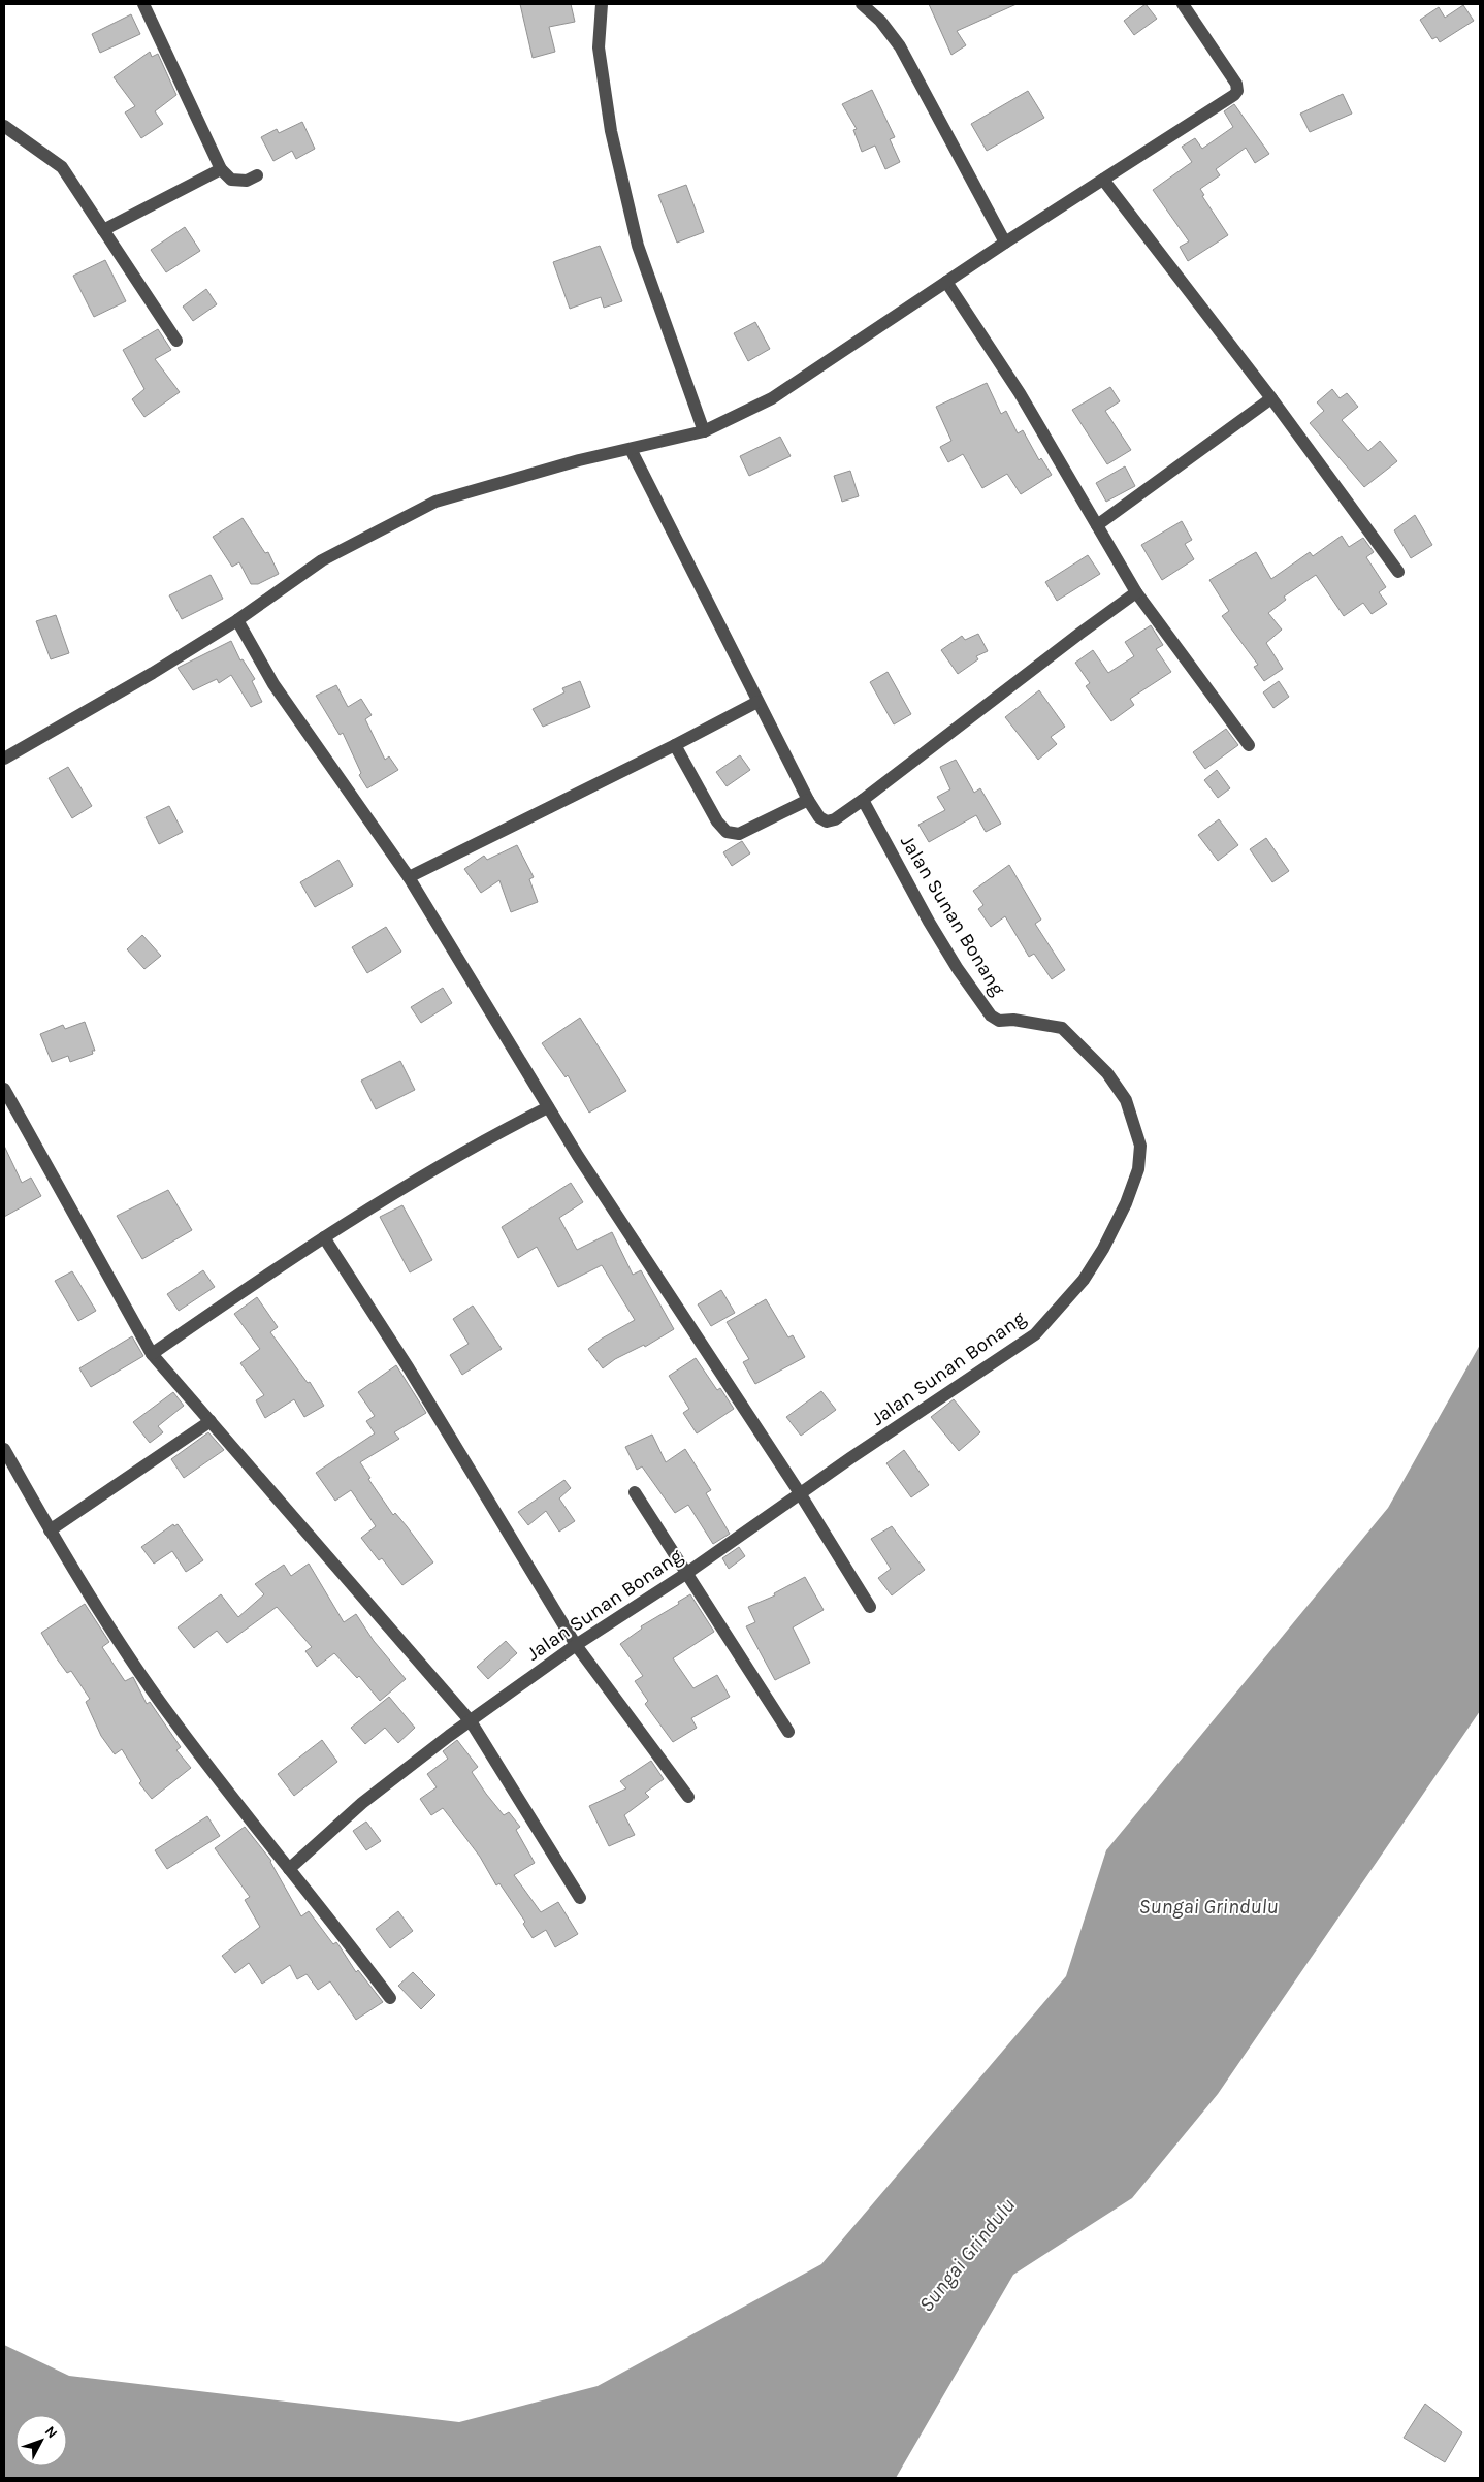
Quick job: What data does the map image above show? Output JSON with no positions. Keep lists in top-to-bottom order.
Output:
{
  "streets": {
    "street": ["Jalan Sunan Bonang"]
  },
  "water": ["Sungai Grindulu"],
  "north": "top right"
}
